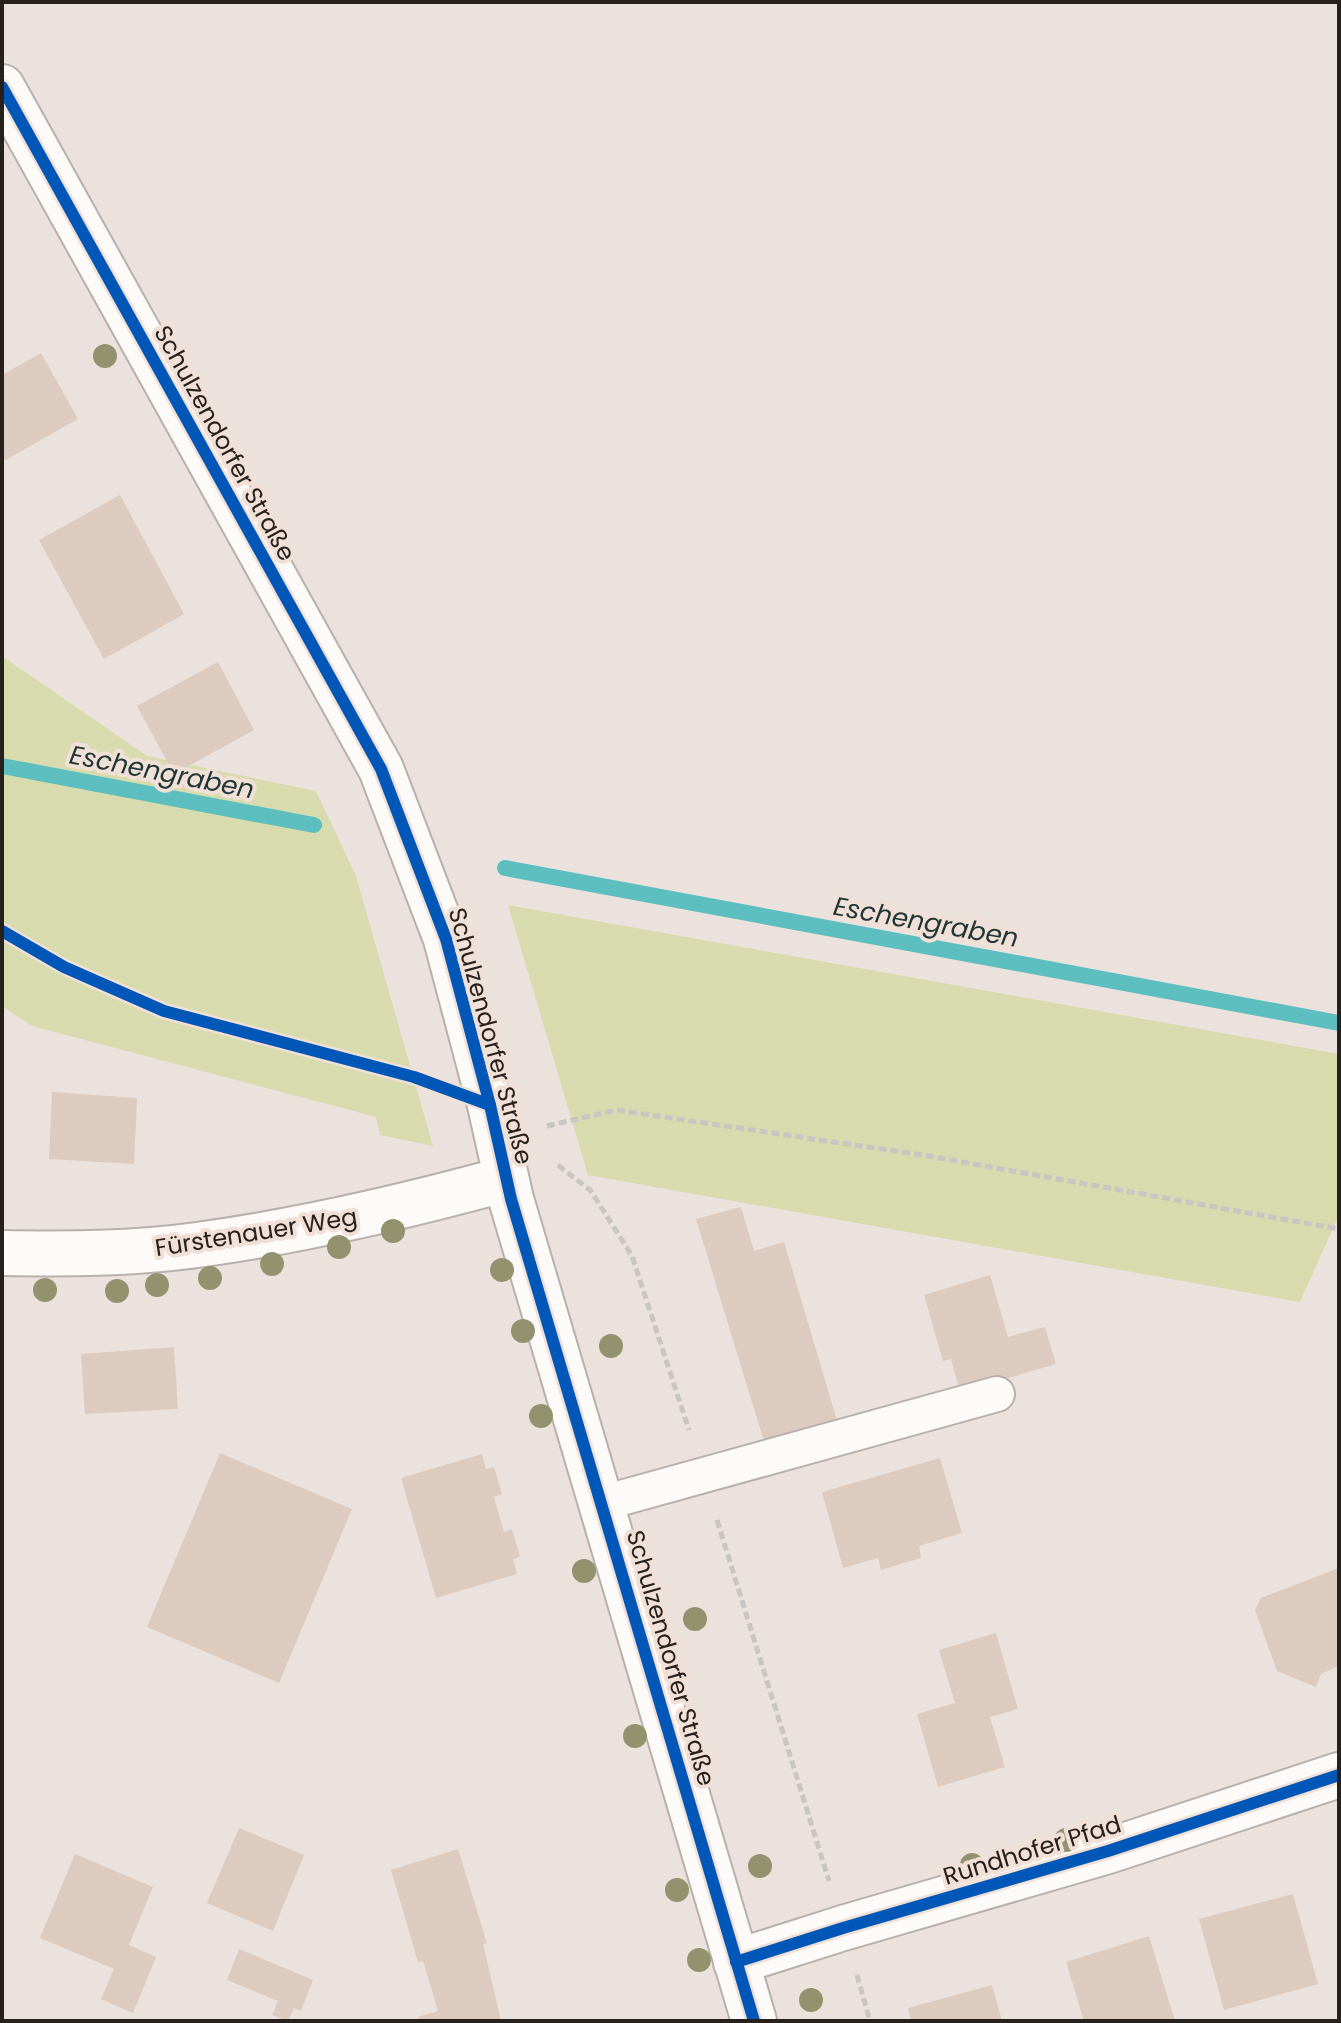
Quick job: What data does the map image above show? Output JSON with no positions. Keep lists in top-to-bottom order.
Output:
{
  "streets": {
    "street": ["Schulzendorfer Straße", "Fürstenauer Weg", "Rundhofer Pfad"]
  },
  "crossings": [
    ["Schulzendorfer Straße", "Fürstenauer Weg"],
    ["Schulzendorfer Straße", "Rundhofer Pfad"]
  ],
  "water": ["Eschengraben"]
}
